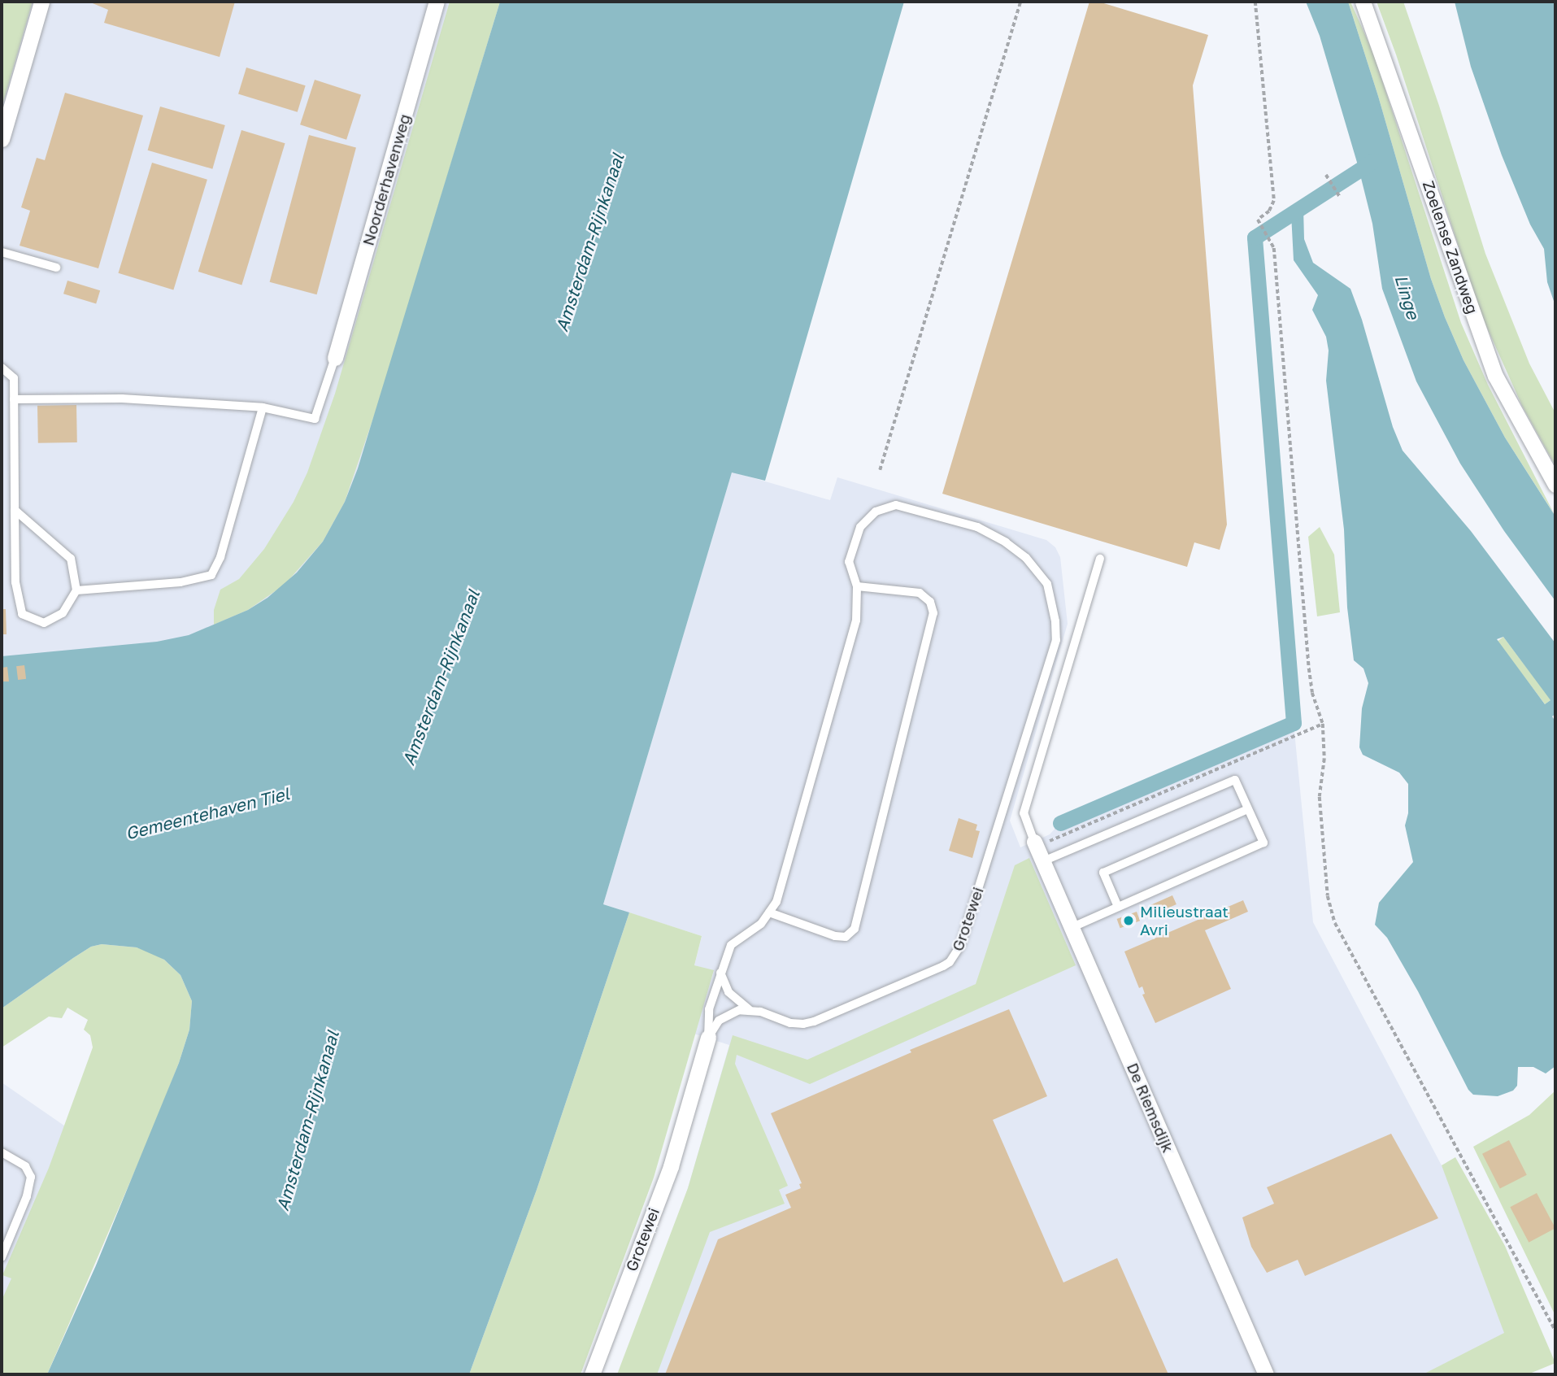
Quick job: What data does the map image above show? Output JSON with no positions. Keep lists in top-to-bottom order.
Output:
{
  "streets": {
    "street": [
      "Noorderhavenweg",
      "Zoelense Zandweg",
      "Grotewei",
      "De Riemsdijk"
    ]
  },
  "water": ["Amsterdam-Rijnkanaal", "Linge", "Gemeentehaven Tiel"],
  "places": ["Milieustraat Avri"]
}
